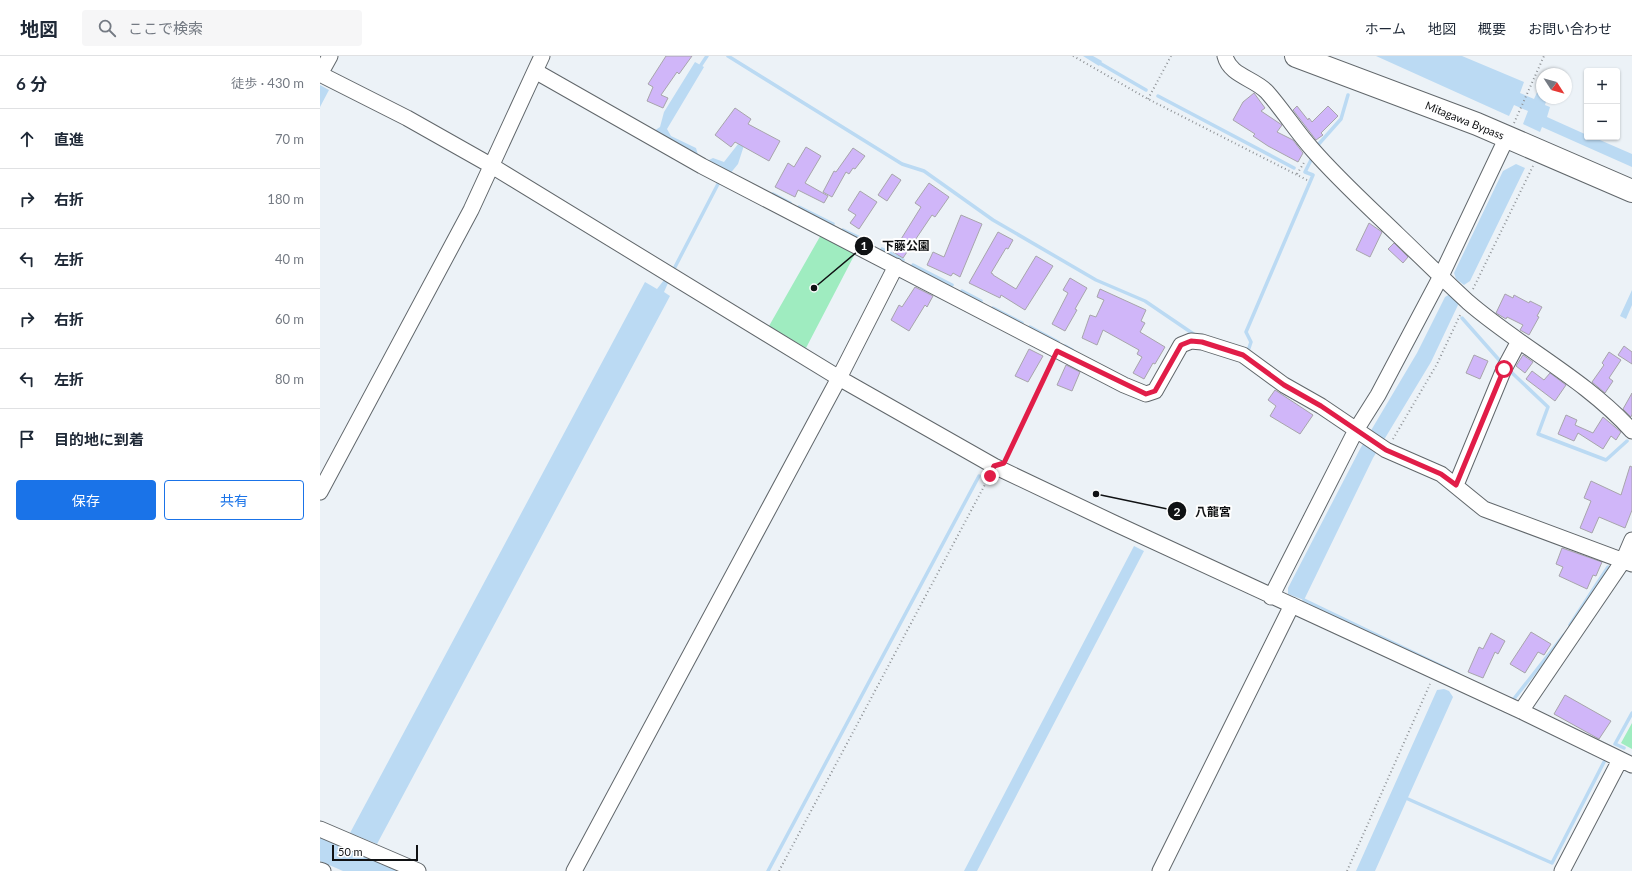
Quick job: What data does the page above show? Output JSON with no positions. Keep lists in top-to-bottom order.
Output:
{
  "streets": {
    "highway": ["Mitagawa Bypass"]
  },
  "places": ["下藤公園", "八龍宮"],
  "scale_bar": "50 m",
  "north": "bottom right",
  "page": {
    "header": "地図",
    "search": "ここで検索",
    "nav": [
      "ホーム",
      "地図",
      "概要",
      "お問い合わせ"
    ],
    "heading": ["6 分", "徒歩 · 430 m"],
    "map_buttons": ["+", "−"],
    "list": [
      ["直進", "70 m"],
      ["右折", "180 m"],
      ["左折", "40 m"],
      ["右折", "60 m"],
      ["左折", "80 m"],
      "目的地に到着"
    ],
    "buttons": ["保存", "共有"],
    "scale": "50 m"
  }
}
